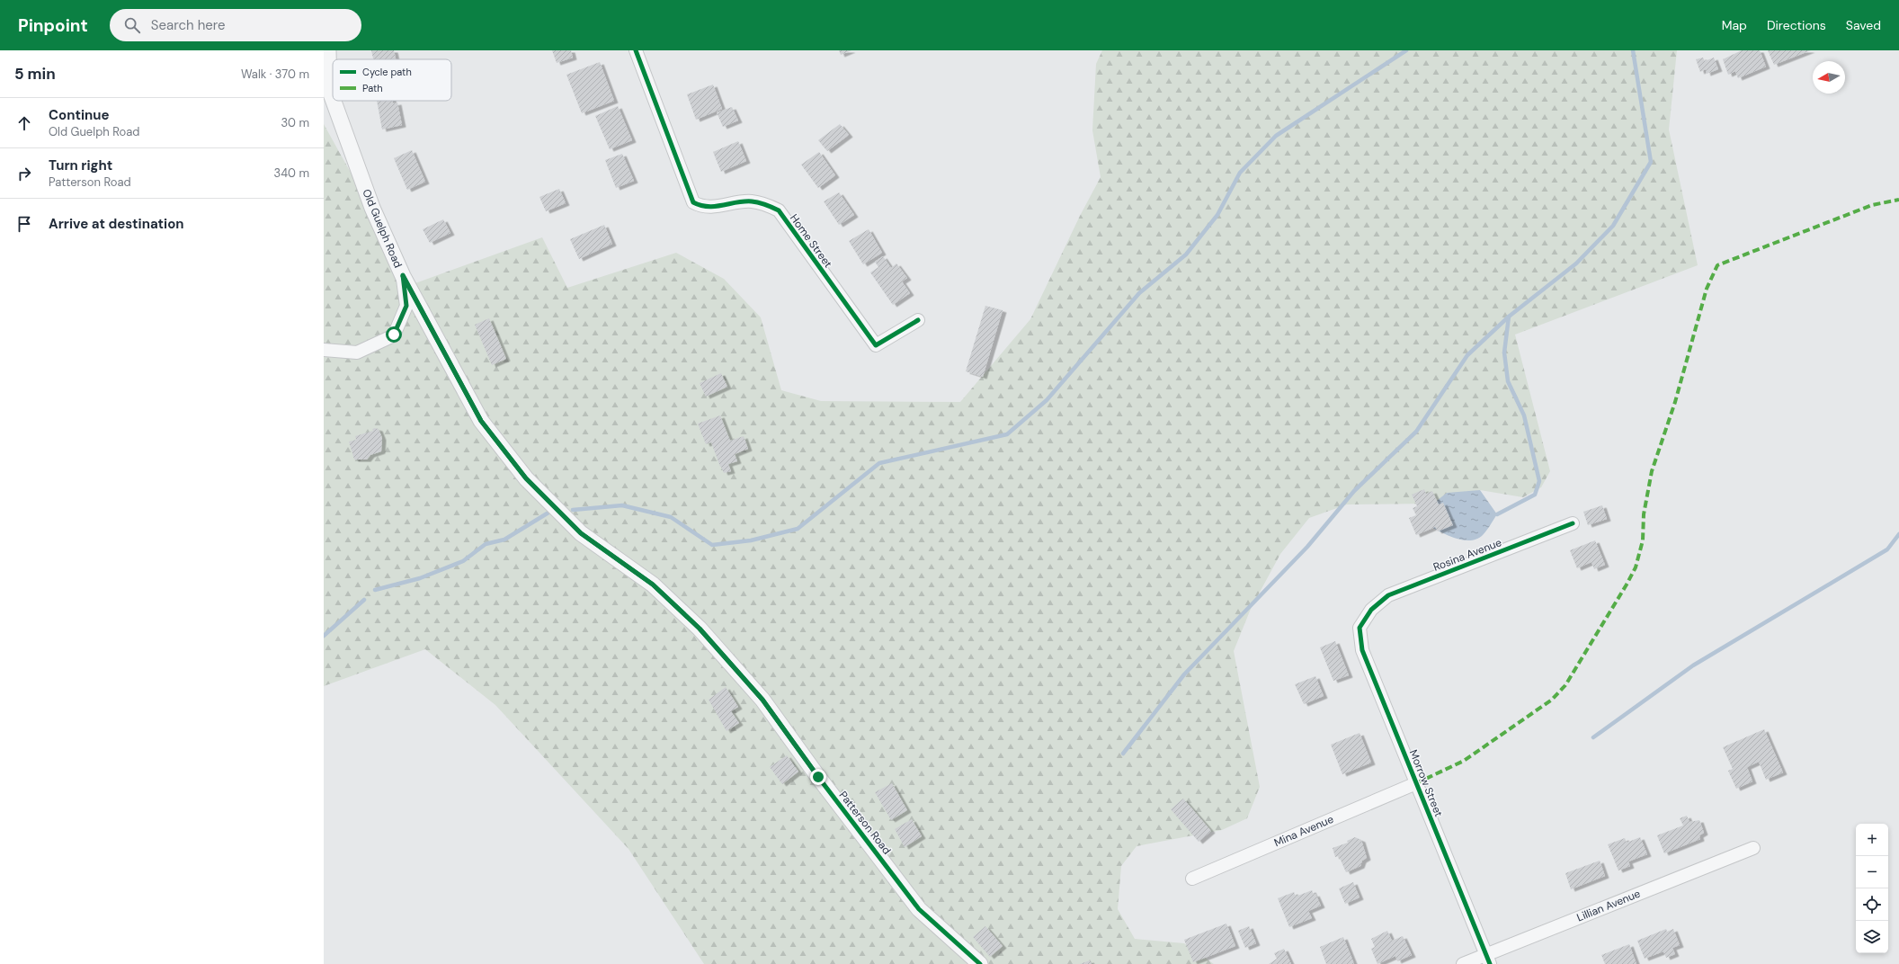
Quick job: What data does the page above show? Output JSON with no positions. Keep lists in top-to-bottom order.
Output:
{
  "streets": {
    "street": [
      "Old Guelph Road",
      "Home Street",
      "Rosina Avenue",
      "Morrow Street",
      "Patterson Road",
      "Mina Avenue",
      "Lillian Avenue"
    ]
  },
  "crossings": [
    ["Old Guelph Road", "Patterson Road"],
    ["Rosina Avenue", "Morrow Street"],
    ["Morrow Street", "Mina Avenue"],
    ["Morrow Street", "Lillian Avenue"]
  ],
  "legend": ["Cycle path", "Path"],
  "north": "left",
  "page": {
    "header": "Pinpoint",
    "search": "Search here",
    "nav": ["Map", "Directions", "Saved"],
    "heading": ["5 min", "Walk · 370 m"],
    "list": [
      ["Continue", "Old Guelph Road", "30 m"],
      ["Turn right", "Patterson Road", "340 m"],
      "Arrive at destination"
    ],
    "map_buttons": ["+", "−"]
  }
}
